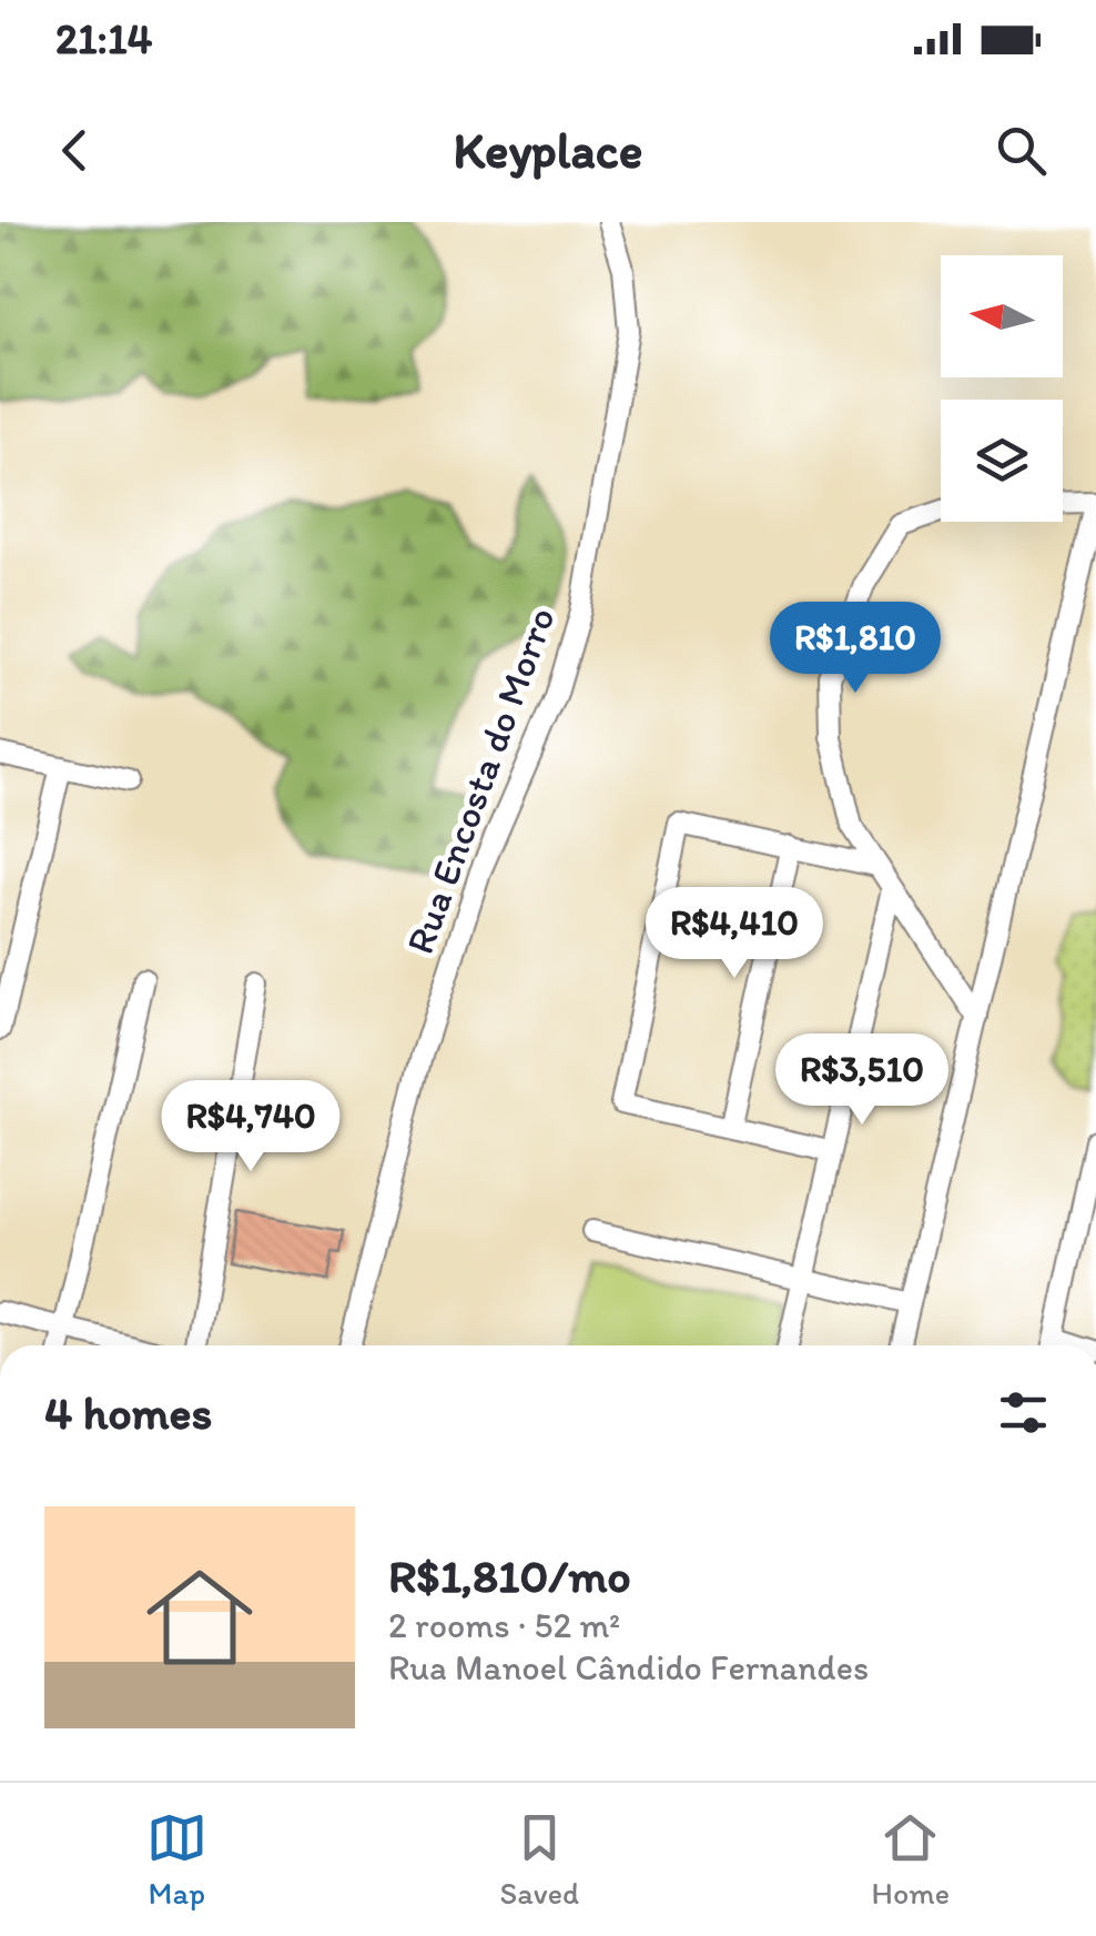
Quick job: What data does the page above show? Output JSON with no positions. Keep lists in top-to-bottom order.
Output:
{
  "streets": {
    "street": ["Rua Encosta do Morro"]
  },
  "north": "left",
  "page": {
    "status": "21:14",
    "header": "Keyplace",
    "price": [
      "R$1,810",
      "R$4,410",
      "R$3,510",
      "R$4,740"
    ],
    "heading": "4 homes",
    "list": [
      {
        "name": "R$1,810/mo",
        "note": "2 rooms · 52 m² · Rua Manoel Cândido Fernandes"
      }
    ],
    "tabs": ["Map", "Saved", "Home"]
  }
}
